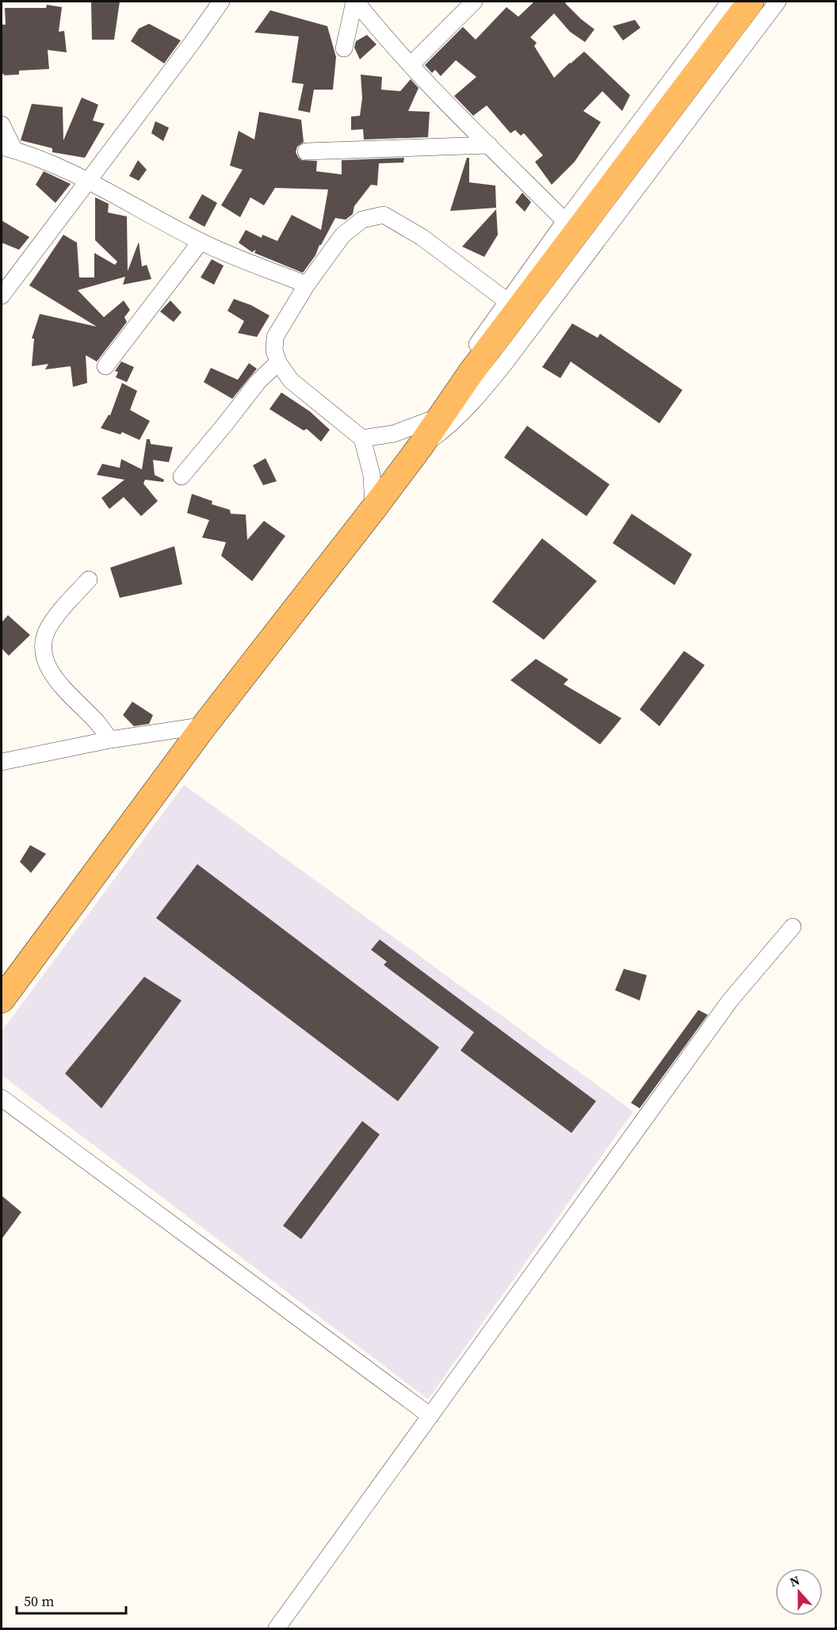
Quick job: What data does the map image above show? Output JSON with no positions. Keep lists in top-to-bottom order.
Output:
{
  "scale_bar": "50 m",
  "north": "top"
}
